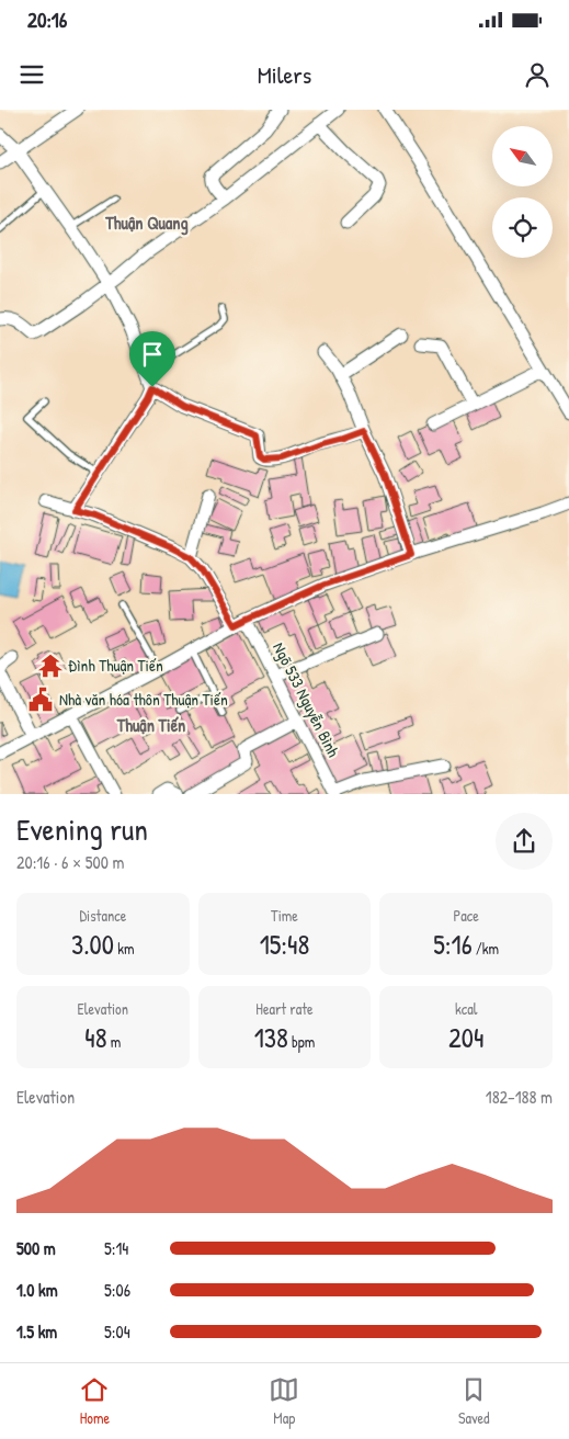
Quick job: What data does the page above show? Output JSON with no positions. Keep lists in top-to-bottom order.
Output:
{
  "streets": {
    "street": ["Ngõ 533 Nguyễn Bình"]
  },
  "districts": ["Thuận Quang", "Thuận Tiến"],
  "places": {
    "temple": ["Đình Thuận Tiến"],
    "public building": ["Nhà văn hóa thôn Thuận Tiến"]
  },
  "north": "top left",
  "page": {
    "status": "20:16",
    "header": "Milers",
    "heading": ["Evening run", "20:16 · 6 × 500 m"],
    "stats": [
      ["Distance", "3.00 km"],
      ["Time", "15:48"],
      ["Pace", "5:16 /km"],
      ["Elevation", "48 m"],
      ["Heart rate", "138 bpm"],
      ["kcal", "204"]
    ],
    "chart": ["Elevation", "182–188 m"],
    "list": [
      {
        "name": "500 m",
        "note": "5:14"
      },
      {
        "name": "1.0 km",
        "note": "5:06"
      },
      {
        "name": "1.5 km",
        "note": "5:04"
      }
    ],
    "tabs": ["Home", "Map", "Saved"]
  }
}
